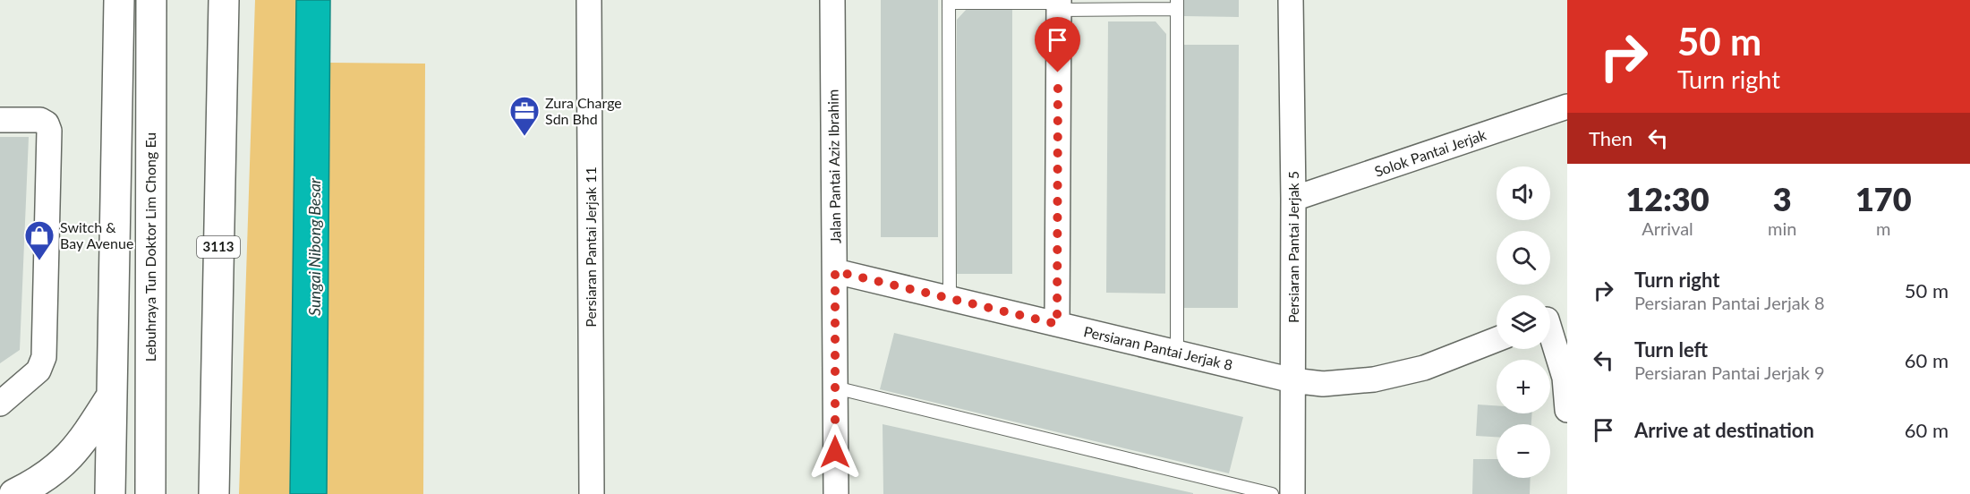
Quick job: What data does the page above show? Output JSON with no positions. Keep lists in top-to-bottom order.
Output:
{
  "streets": {
    "highway": ["Lebuhraya Tun Doktor Lim Chong Eu", "3113"],
    "street": [
      "Solok Pantai Jerjak",
      "Jalan Pantai Aziz Ibrahim",
      "Persiaran Pantai Jerjak 11",
      "Persiaran Pantai Jerjak 5",
      "Persiaran Pantai Jerjak 8"
    ]
  },
  "crossings": [
    ["Solok Pantai Jerjak", "Persiaran Pantai Jerjak 5"],
    ["Jalan Pantai Aziz Ibrahim", "Persiaran Pantai Jerjak 8"],
    ["Persiaran Pantai Jerjak 5", "Persiaran Pantai Jerjak 8"]
  ],
  "water": ["Sungai Nibong Besar"],
  "places": {
    "office": ["Zura Charge Sdn Bhd"],
    "shop": ["Switch & Bay Avenue"]
  },
  "page": {
    "turn": ["50 m", "Turn right"],
    "then": "Then",
    "eta": [
      "12:30",
      "Arrival",
      "3",
      "min",
      "170",
      "m"
    ],
    "map_buttons": ["+", "−"],
    "list": [
      {
        "name": "Turn right",
        "note": "Persiaran Pantai Jerjak 8",
        "value": "50 m"
      },
      {
        "name": "Turn left",
        "note": "Persiaran Pantai Jerjak 9",
        "value": "60 m"
      },
      {
        "name": "Arrive at destination",
        "value": "60 m"
      }
    ]
  }
}
